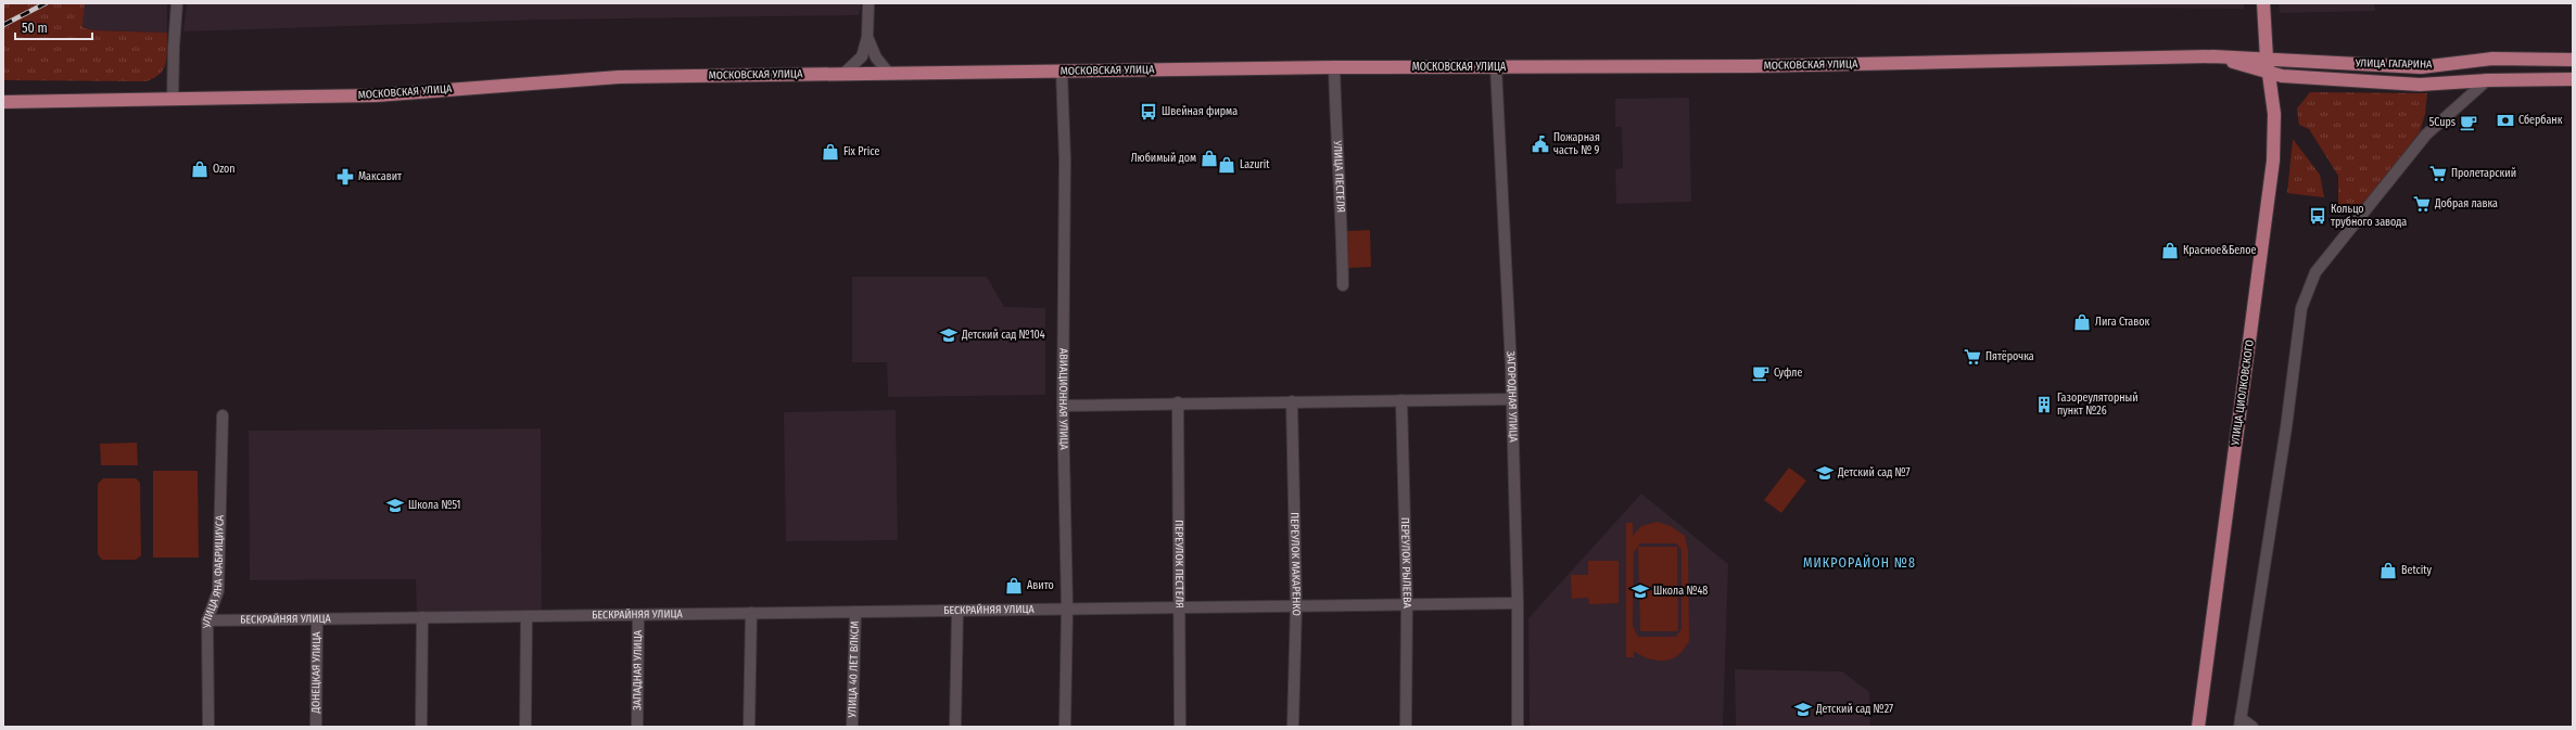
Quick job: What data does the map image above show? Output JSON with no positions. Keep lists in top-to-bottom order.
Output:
{
  "streets": {
    "main road": ["УЛИЦА ГАГАРИНА", "МОСКОВСКАЯ УЛИЦА", "УЛИЦА ЦИОЛКОВСКОГО"],
    "street": [
      "УЛИЦА ПЕСТЕЛЯ",
      "ЗАГОРОДНАЯ УЛИЦА",
      "АВИАЦИОННАЯ УЛИЦА",
      "ПЕРЕУЛОК РЫЛЕЕВА",
      "ПЕРЕУЛОК ПЕСТЕЛЯ",
      "ПЕРЕУЛОК МАКАРЕНКО",
      "УЛИЦА ЯНА ФАБРИЦИУСА",
      "БЕСКРАЙНЯЯ УЛИЦА",
      "УЛИЦА 40 ЛЕТ ВЛКСМ",
      "ЗАПАДНАЯ УЛИЦА",
      "ДОНЕЦКАЯ УЛИЦА"
    ]
  },
  "crossings": [
    ["УЛИЦА ГАГАРИНА", "МОСКОВСКАЯ УЛИЦА"],
    ["УЛИЦА ГАГАРИНА", "УЛИЦА ЦИОЛКОВСКОГО"],
    ["МОСКОВСКАЯ УЛИЦА", "УЛИЦА ПЕСТЕЛЯ"],
    ["МОСКОВСКАЯ УЛИЦА", "УЛИЦА ЦИОЛКОВСКОГО"],
    ["МОСКОВСКАЯ УЛИЦА", "ЗАГОРОДНАЯ УЛИЦА"],
    ["МОСКОВСКАЯ УЛИЦА", "АВИАЦИОННАЯ УЛИЦА"],
    ["ЗАГОРОДНАЯ УЛИЦА", "БЕСКРАЙНЯЯ УЛИЦА"],
    ["АВИАЦИОННАЯ УЛИЦА", "БЕСКРАЙНЯЯ УЛИЦА"],
    ["ПЕРЕУЛОК РЫЛЕЕВА", "БЕСКРАЙНЯЯ УЛИЦА"],
    ["ПЕРЕУЛОК ПЕСТЕЛЯ", "БЕСКРАЙНЯЯ УЛИЦА"],
    ["ПЕРЕУЛОК МАКАРЕНКО", "БЕСКРАЙНЯЯ УЛИЦА"],
    ["УЛИЦА ЯНА ФАБРИЦИУСА", "БЕСКРАЙНЯЯ УЛИЦА"],
    ["БЕСКРАЙНЯЯ УЛИЦА", "УЛИЦА 40 ЛЕТ ВЛКСМ"],
    ["БЕСКРАЙНЯЯ УЛИЦА", "ЗАПАДНАЯ УЛИЦА"],
    ["БЕСКРАЙНЯЯ УЛИЦА", "ДОНЕЦКАЯ УЛИЦА"]
  ],
  "districts": ["МИКРОРАЙОН №8"],
  "places": {
    "bus stop": ["Швейная фирма", "Кольцо трубного завода"],
    "bank": ["Сбербанк"],
    "cafe": ["5Cups", "Суфле"],
    "public building": ["Пожарная часть № 9"],
    "shop": [
      "Fix Price",
      "Любимый дом",
      "Lazurit",
      "Ozon",
      "Красное&Белое",
      "Лига Ставок",
      "Betcity",
      "Авито"
    ],
    "supermarket": ["Пролетарский", "Добрая лавка", "Пятёрочка"],
    "pharmacy": ["Максавит"],
    "school or university": [
      "Детский сад №104",
      "Детский сад №7",
      "Школа №51",
      "Школа №48",
      "Детский сад №27"
    ],
    "building": ["Газореуляторный пункт №26"]
  },
  "scale_bar": "50 m"
}
